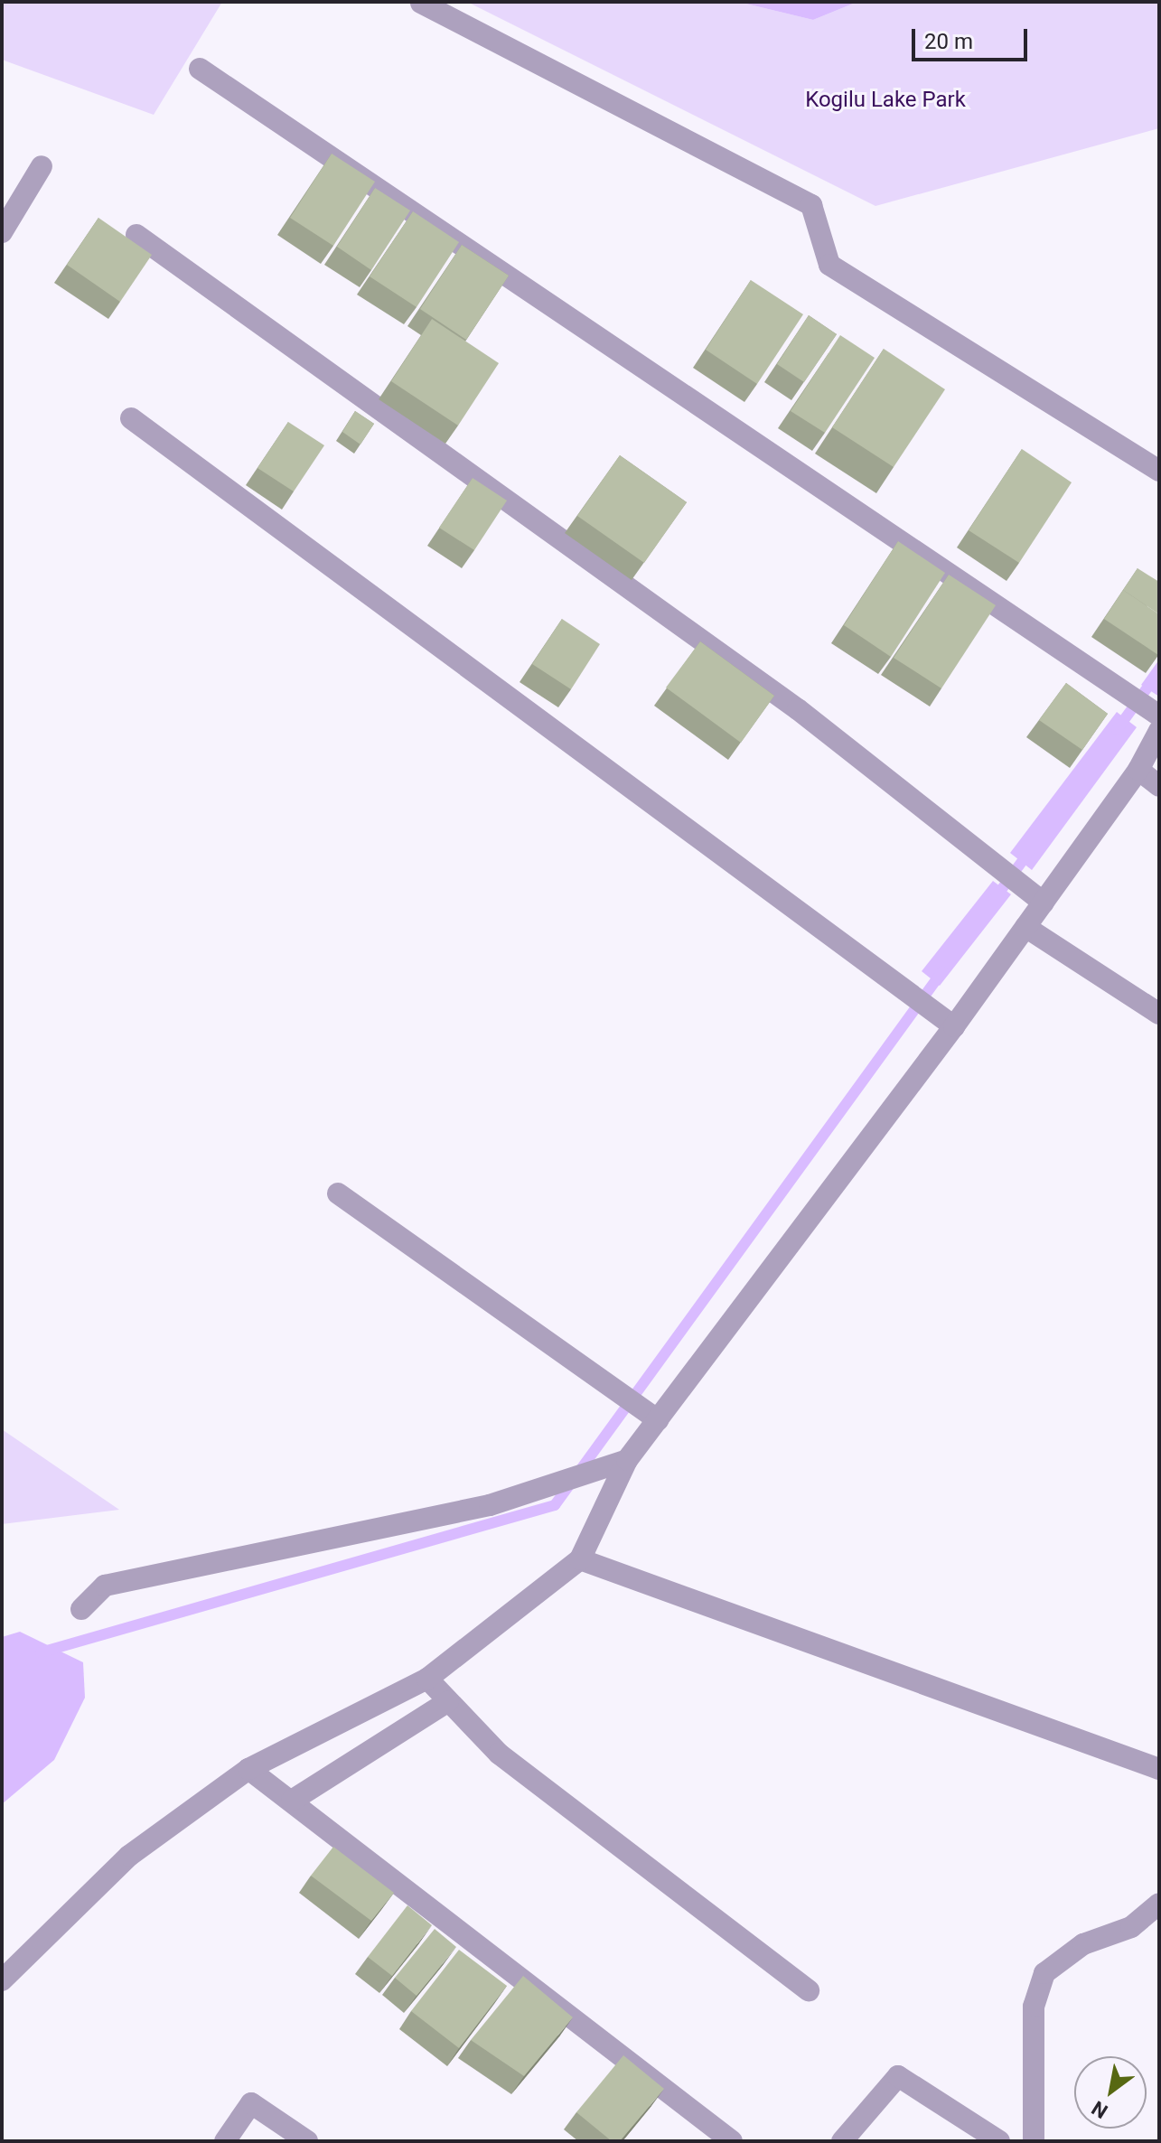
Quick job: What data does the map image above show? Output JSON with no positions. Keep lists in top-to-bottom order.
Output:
{
  "parks": ["Kogilu Lake Park"],
  "scale_bar": "20 m",
  "north": "bottom left"
}
